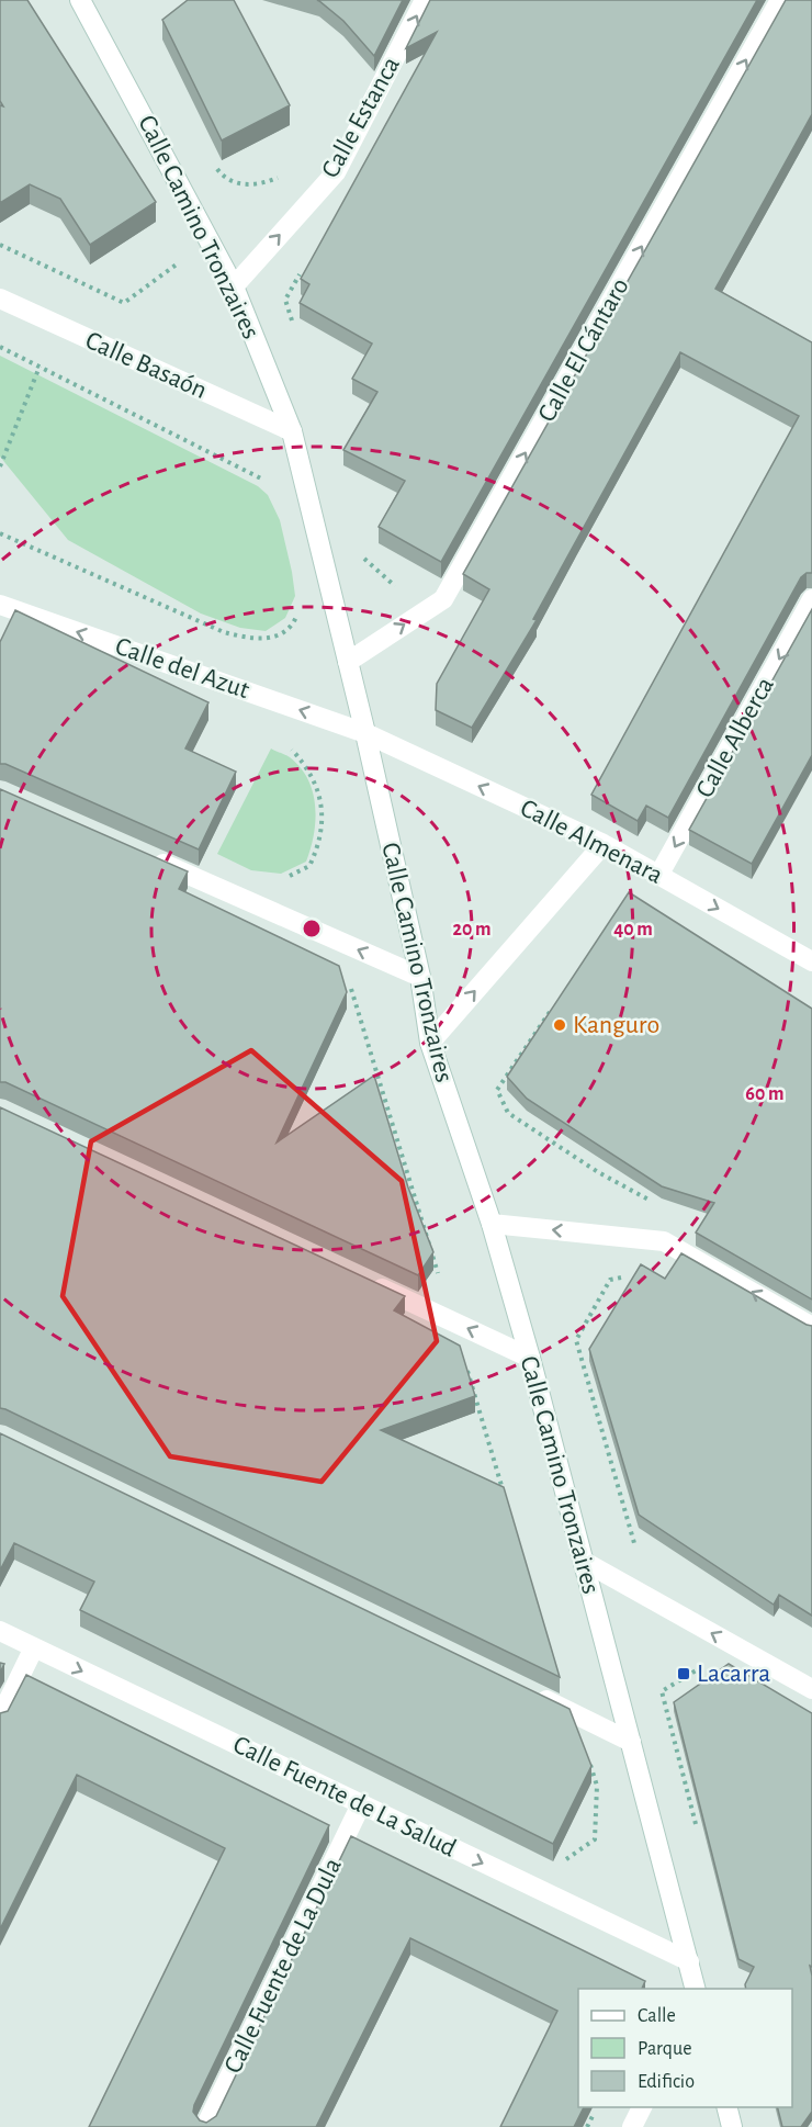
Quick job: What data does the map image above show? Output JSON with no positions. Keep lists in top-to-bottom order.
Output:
{
  "streets": {
    "street": [
      "Calle Estanca",
      "Calle Camino Tronzaires",
      "Calle El Cántaro",
      "Calle Basaón",
      "Calle del Azut",
      "Calle Alberca",
      "Calle Almenara",
      "Calle Fuente de La Salud",
      "Calle Fuente de La Dula"
    ]
  },
  "crossings": [
    ["Calle Estanca", "Calle Camino Tronzaires"],
    ["Calle Camino Tronzaires", "Calle El Cántaro"],
    ["Calle Camino Tronzaires", "Calle Basaón"],
    ["Calle Camino Tronzaires", "Calle del Azut"],
    ["Calle Camino Tronzaires", "Calle Almenara"],
    ["Calle Camino Tronzaires", "Calle Fuente de La Salud"],
    ["Calle del Azut", "Calle Almenara"],
    ["Calle Alberca", "Calle Almenara"],
    ["Calle Fuente de La Salud", "Calle Fuente de La Dula"]
  ],
  "one_way": [
    "Calle Estanca",
    "Calle El Cántaro",
    "Calle del Azut",
    "Calle Alberca",
    "Calle Fuente de La Salud"
  ],
  "places": {
    "other": ["Kanguro"],
    "transit": ["Lacarra"]
  },
  "legend": ["Calle", "Parque", "Edificio"],
  "rings": ["20 m", "40 m", "60 m"]
}
